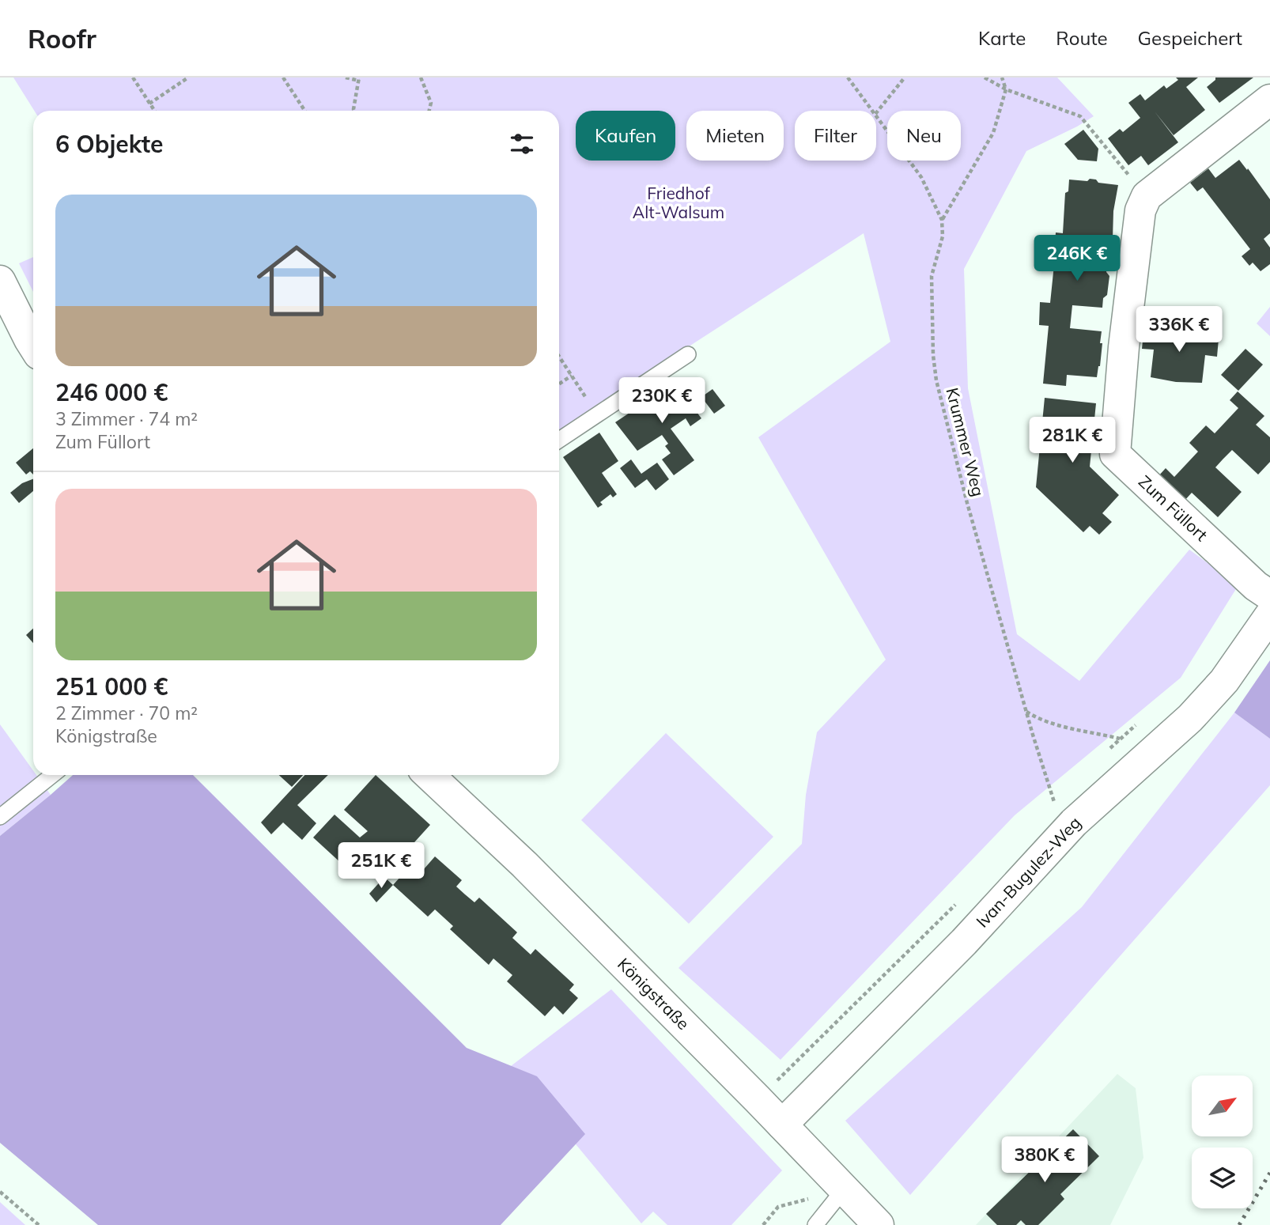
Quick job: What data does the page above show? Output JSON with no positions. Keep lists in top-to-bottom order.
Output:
{
  "streets": {
    "street": ["Zum Füllort", "Ivan-Bugulez-Weg", "Königstraße"],
    "path": ["Krummer Weg"]
  },
  "crossings": [
    ["Krummer Weg", "Ivan-Bugulez-Weg"],
    ["Ivan-Bugulez-Weg", "Königstraße"]
  ],
  "parks": ["Friedhof Alt-Walsum"],
  "north": "top right",
  "page": {
    "header": "Roofr",
    "nav": ["Karte", "Route", "Gespeichert"],
    "chip": [
      "Kaufen",
      "Mieten",
      "Filter",
      "Neu"
    ],
    "heading": "6 Objekte",
    "list": [
      {
        "name": "246 000 €",
        "note": "3 Zimmer · 74 m² · Zum Füllort"
      },
      {
        "name": "251 000 €",
        "note": "2 Zimmer · 70 m² · Königstraße"
      }
    ],
    "price": [
      "246K €",
      "336K €",
      "230K €",
      "281K €",
      "251K €",
      "380K €"
    ]
  }
}
